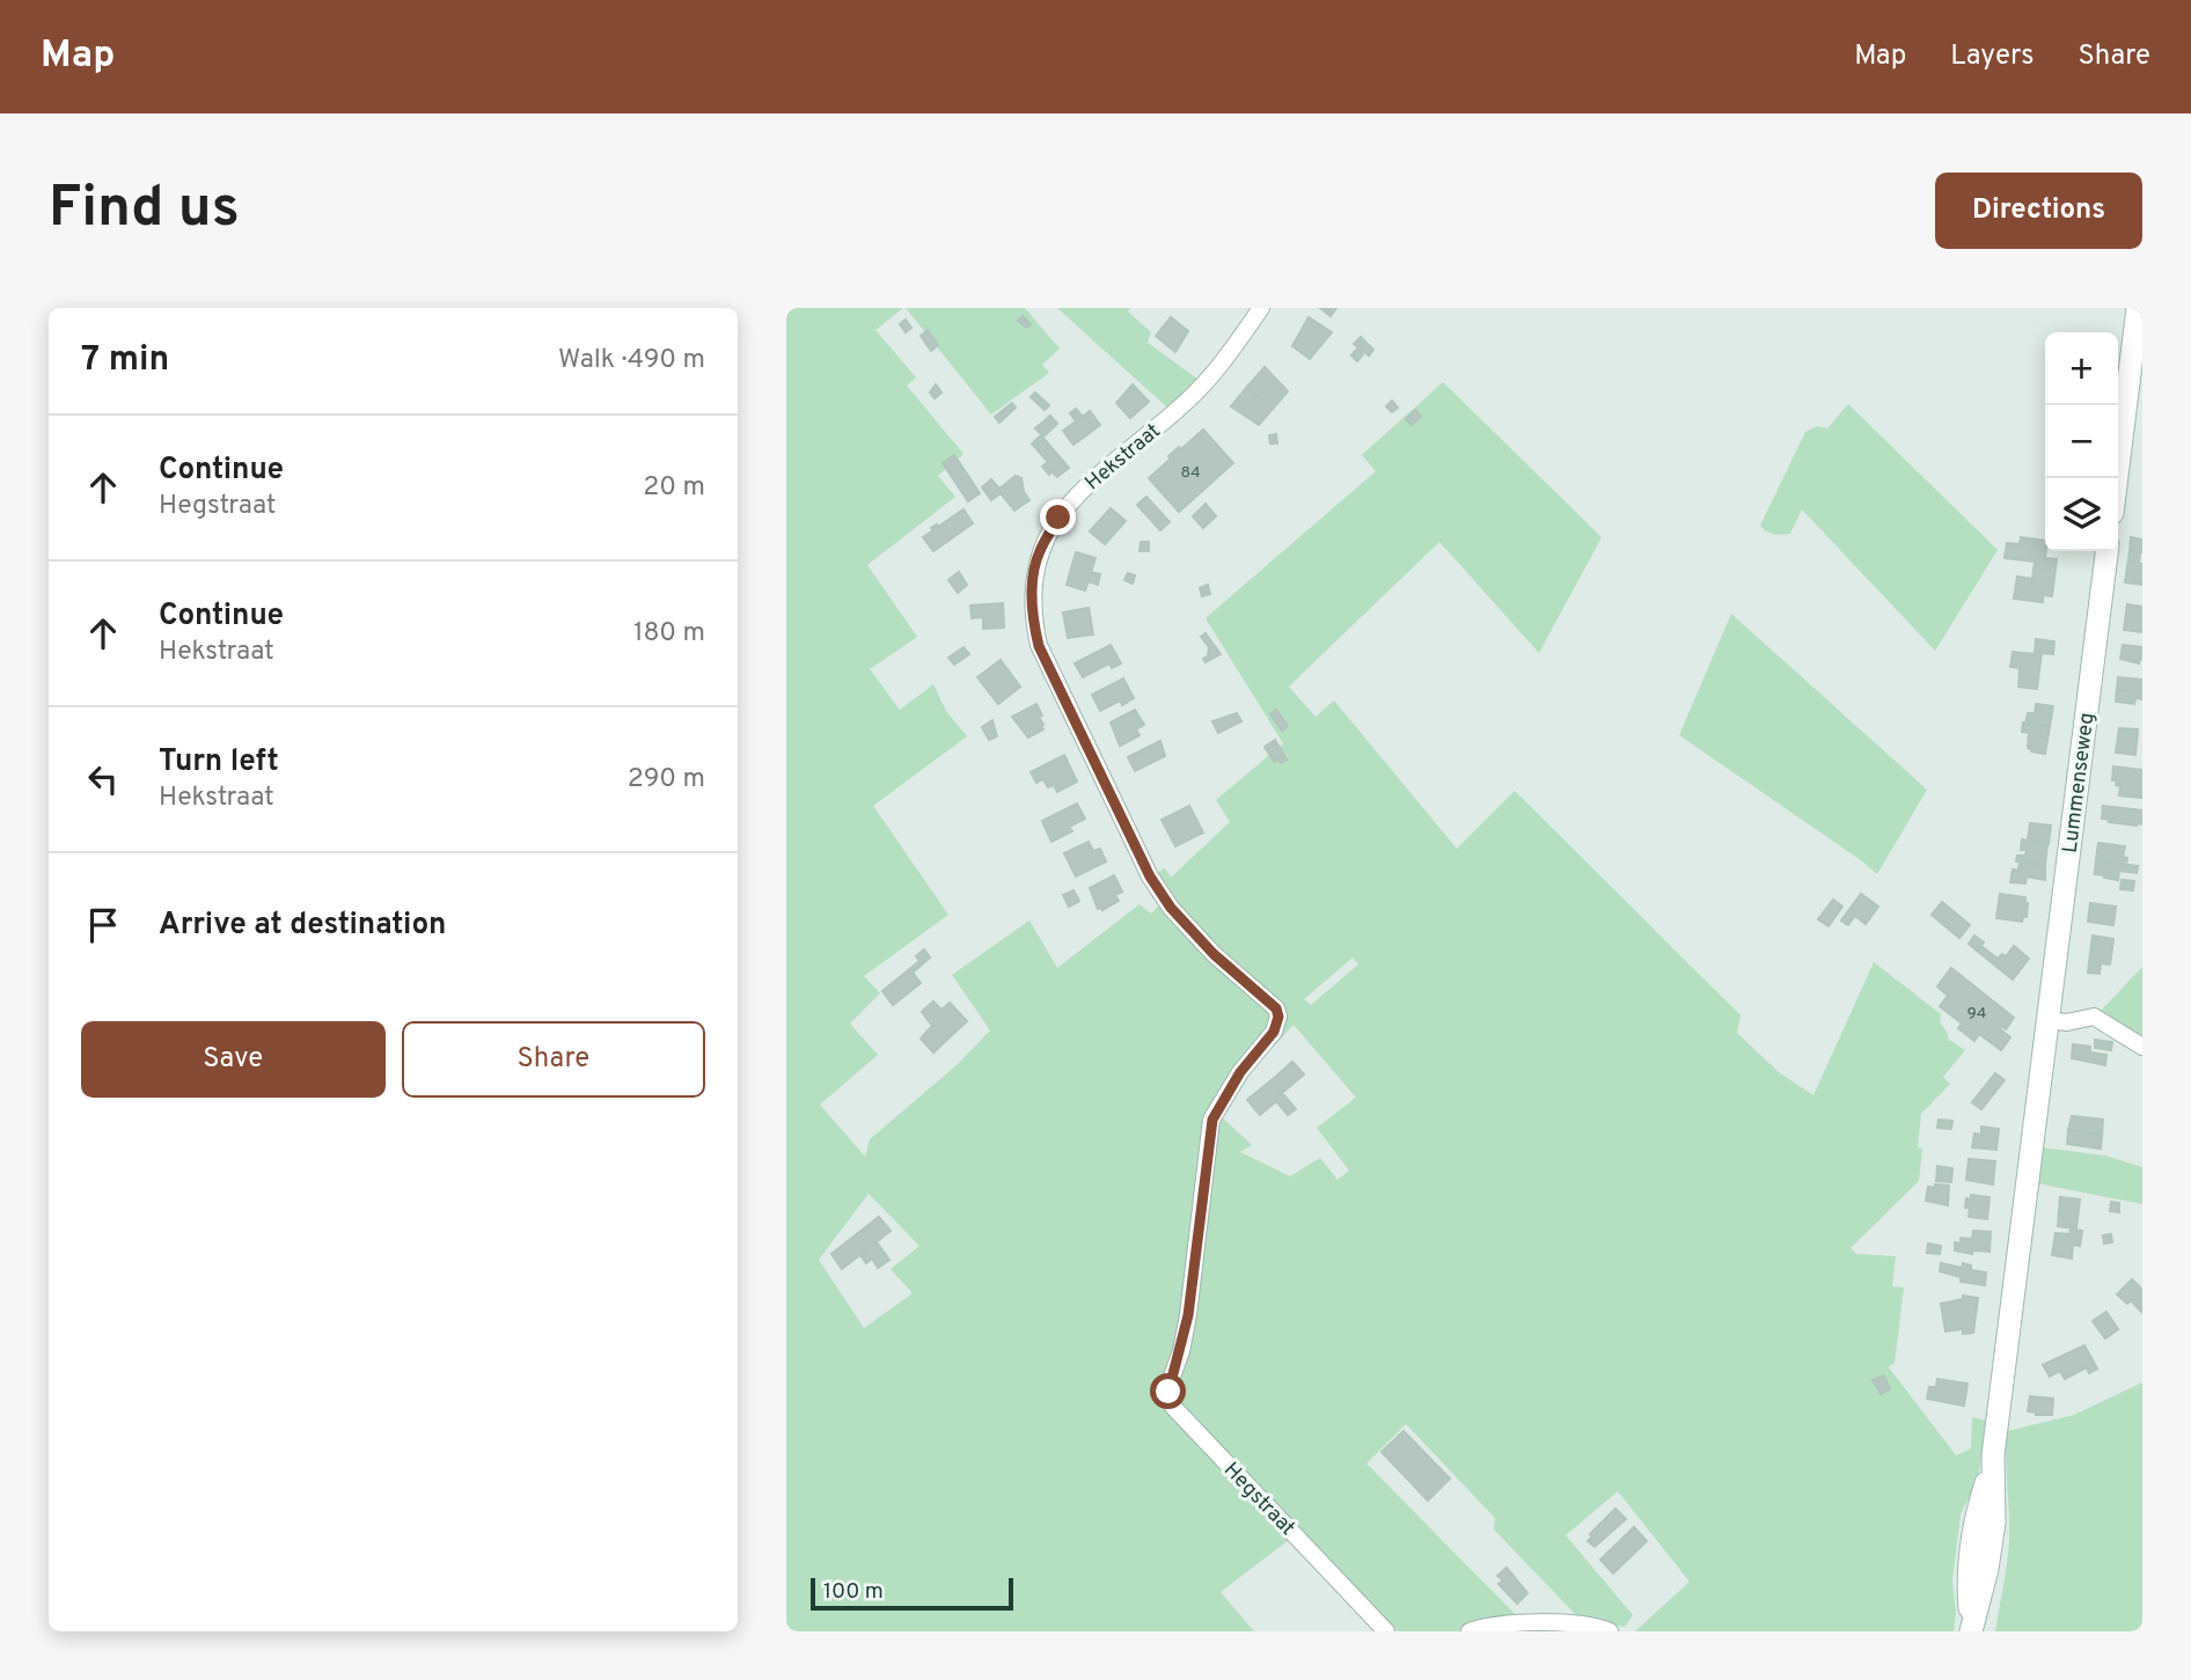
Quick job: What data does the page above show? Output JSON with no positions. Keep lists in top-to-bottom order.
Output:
{
  "streets": {
    "main road": ["Lummenseweg"],
    "street": ["Hekstraat", "Hegstraat"]
  },
  "crossings": [
    ["Hekstraat", "Hegstraat"]
  ],
  "house_numbers": ["84", "94"],
  "scale_bar": "100 m",
  "page": {
    "header": "Map",
    "nav": ["Map", "Layers", "Share"],
    "buttons": [
      "Directions",
      ["Save", "Share"]
    ],
    "title": "Find us",
    "heading": ["7 min", "Walk · 490 m"],
    "map_buttons": ["+", "−"],
    "list": [
      ["Continue", "Hegstraat", "20 m"],
      ["Continue", "Hekstraat", "180 m"],
      ["Turn left", "Hekstraat", "290 m"],
      "Arrive at destination"
    ],
    "scale": "100 m"
  }
}
